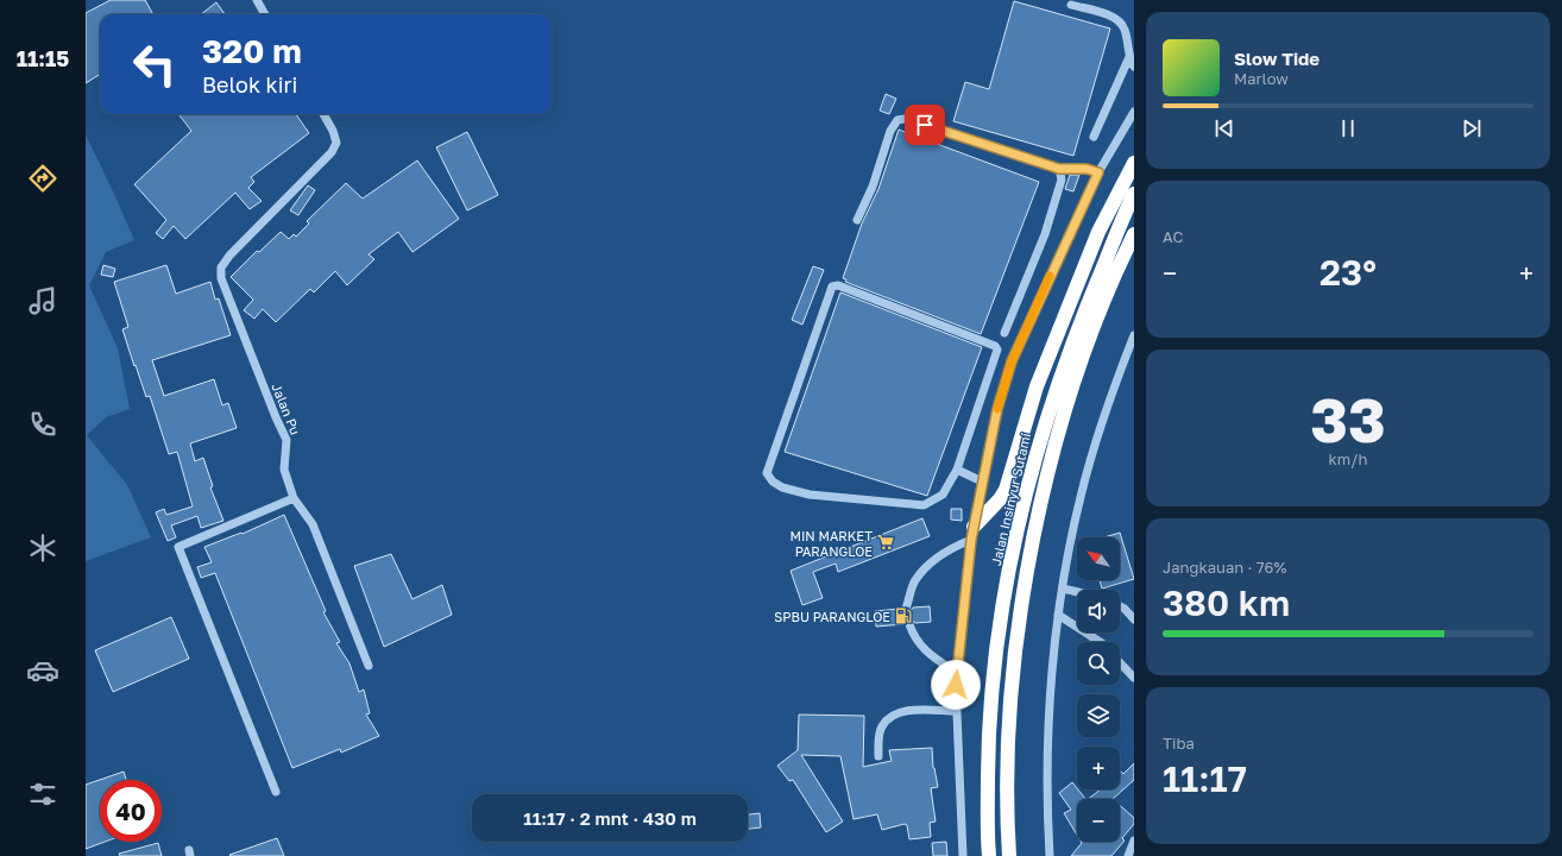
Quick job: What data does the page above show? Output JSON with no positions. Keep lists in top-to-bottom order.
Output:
{
  "streets": {
    "highway": ["Jalan Insinyur Sutami"],
    "street": ["Jalan Pu"]
  },
  "places": {
    "supermarket": ["MIN MARKET PARANGLOE"],
    "fuel station": ["SPBU PARANGLOE"]
  },
  "north": "top left",
  "page": {
    "tabs": "11:15",
    "turn": ["320 m", "Belok kiri"],
    "song": ["Slow Tide", "Marlow"],
    "tile": [
      "AC",
      ["33", "km/h"],
      ["Jangkauan · 76%", "380 km"],
      ["Tiba", "11:17"]
    ],
    "heat": ["−", "23°", "+"],
    "map_buttons": ["+", "−"],
    "limit": "40",
    "trip": "11:17 · 2 mnt · 430 m"
  }
}
